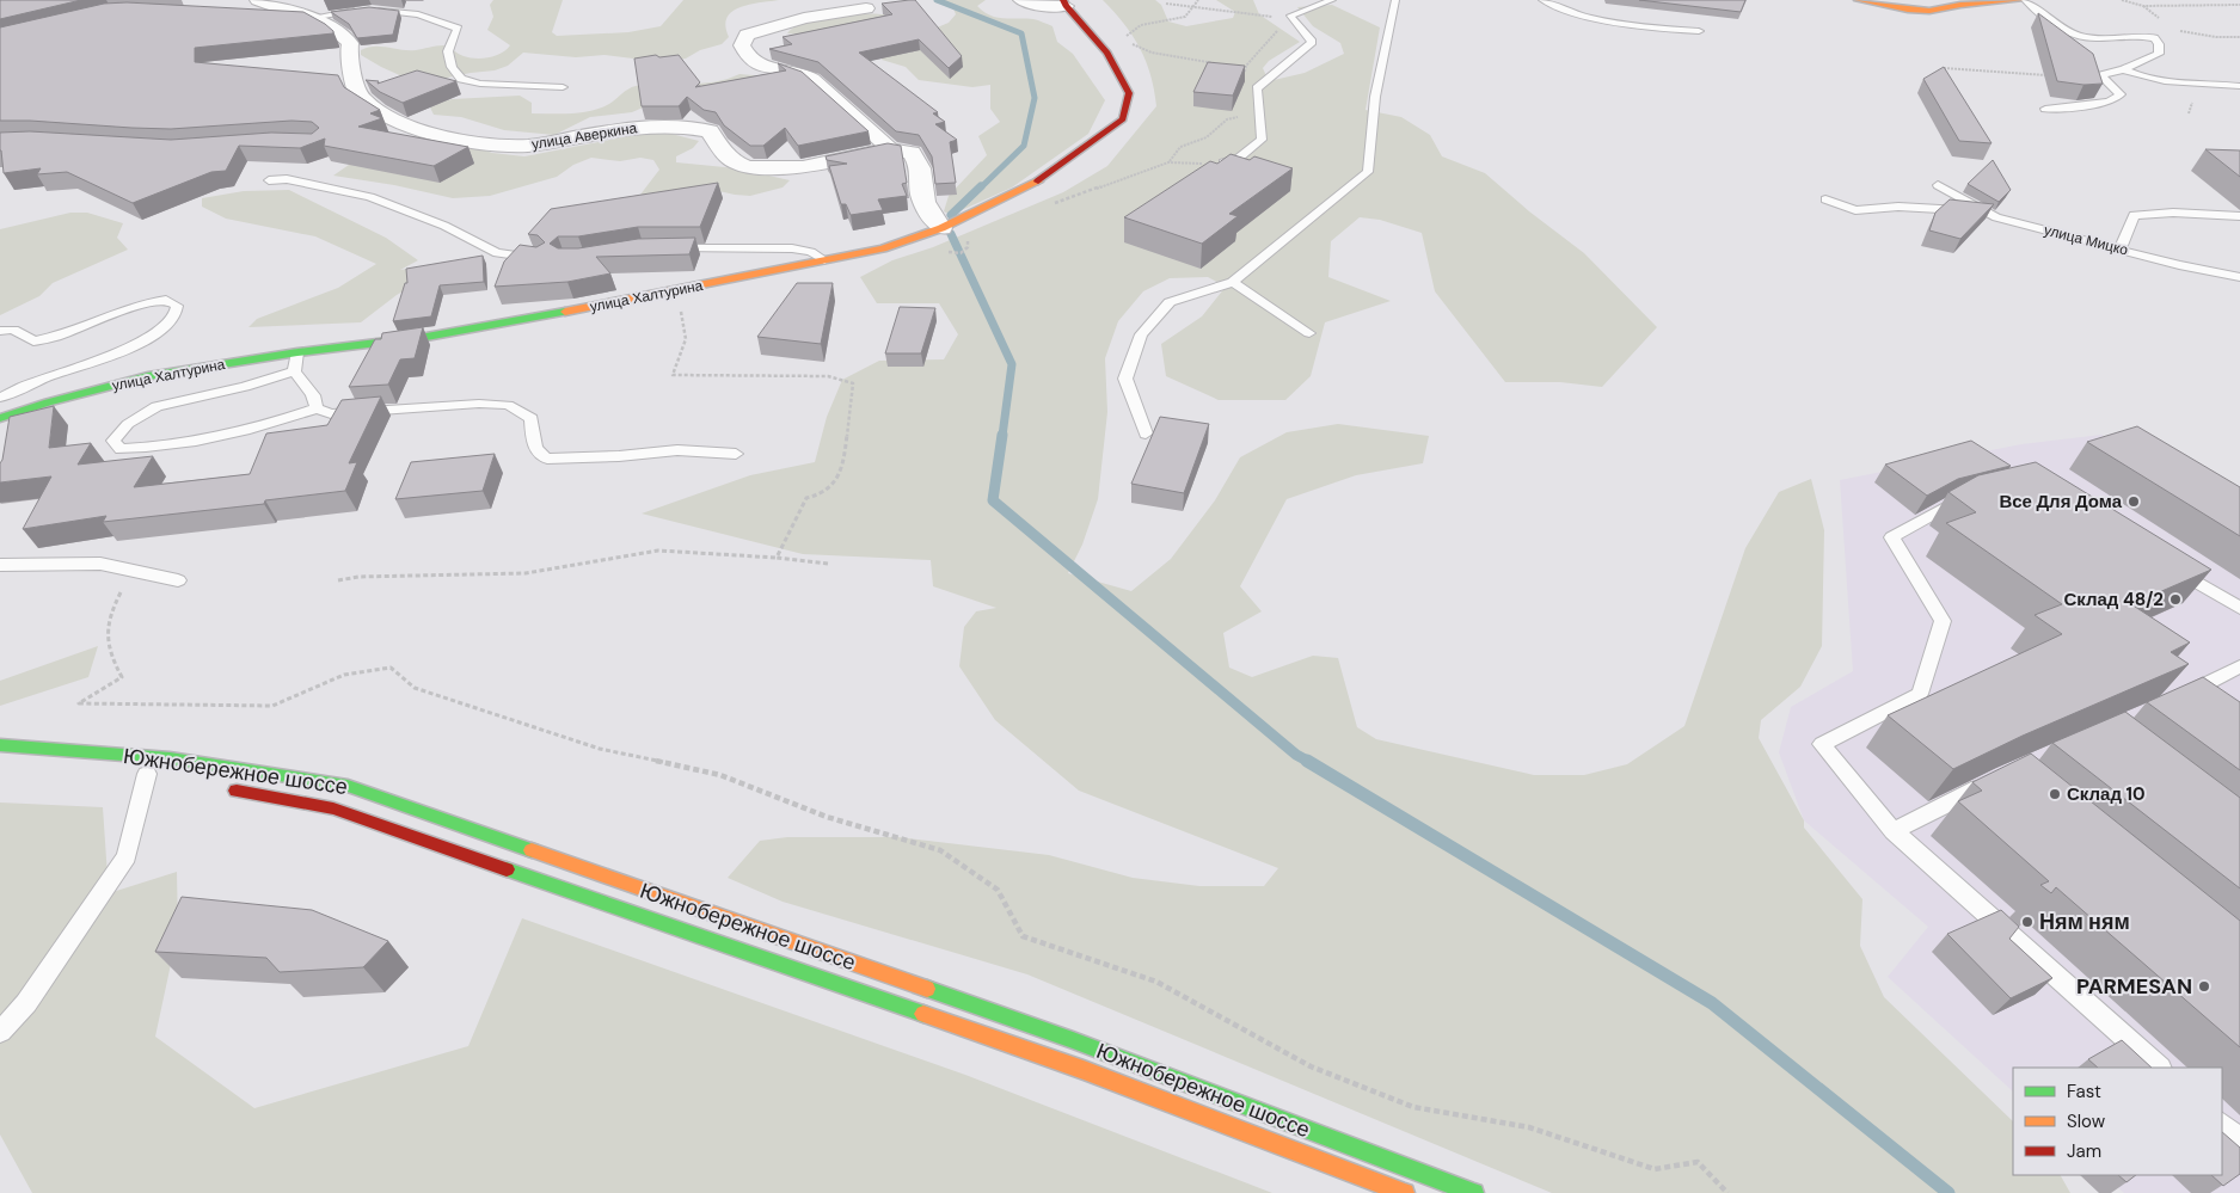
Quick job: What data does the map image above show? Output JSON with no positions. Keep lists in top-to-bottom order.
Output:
{
  "streets": {
    "main road": ["улица Халтурина", "Южнобережное шоссе"],
    "street": ["улица Аверкина"],
    "lane": ["улица Мицко"]
  },
  "places": [
    "Все Для Дома",
    "Склад 48/2",
    "Склад 10",
    "Ням ням",
    "PARMESAN"
  ],
  "legend": ["Fast", "Slow", "Jam"]
}
